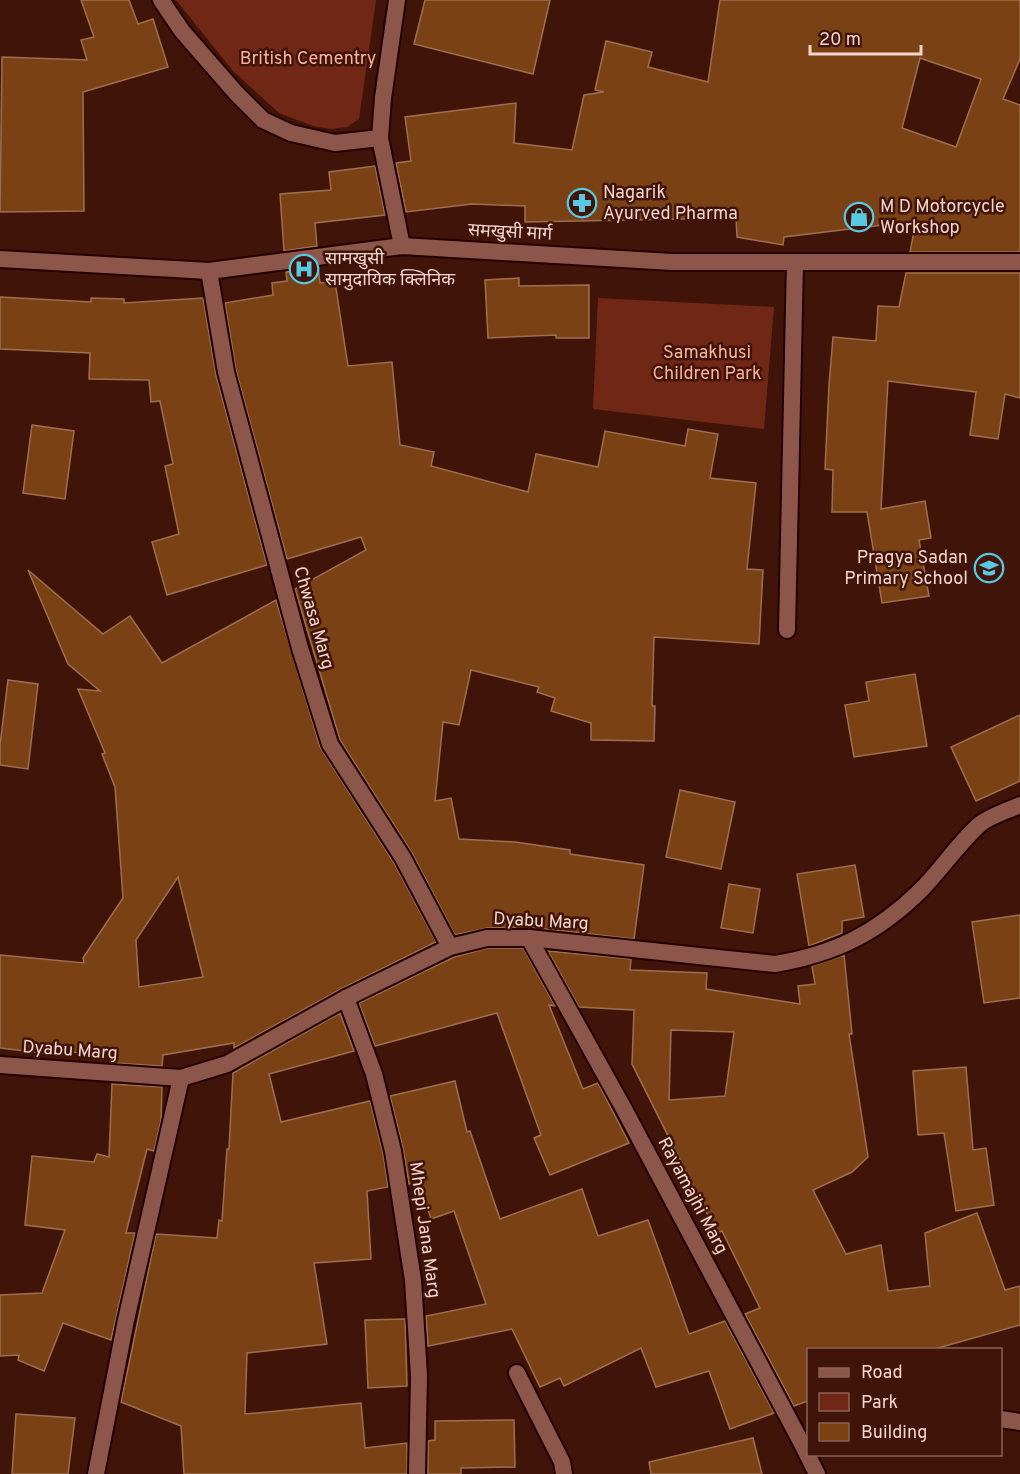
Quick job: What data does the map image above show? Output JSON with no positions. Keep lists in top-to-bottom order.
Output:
{
  "streets": {
    "street": [
      "समखुसी मार्ग",
      "Chwasa Marg",
      "Dyabu Marg",
      "Rayamajhi Marg",
      "Mhepi Jana Marg"
    ]
  },
  "crossings": [
    ["समखुसी मार्ग", "Chwasa Marg"],
    ["Chwasa Marg", "Dyabu Marg"],
    ["Dyabu Marg", "Rayamajhi Marg"],
    ["Dyabu Marg", "Mhepi Jana Marg"]
  ],
  "parks": ["British Cementry", "Samakhusi Children Park"],
  "places": {
    "pharmacy": ["Nagarik Ayurved Pharma"],
    "shop": ["M D Motorcycle Workshop"],
    "hospital": ["सामखुसी सामुदायिक क्लिनिक"],
    "school or university": ["Pragya Sadan Primary School"]
  },
  "legend": ["Road", "Park", "Building"],
  "scale_bar": "20 m"
}
